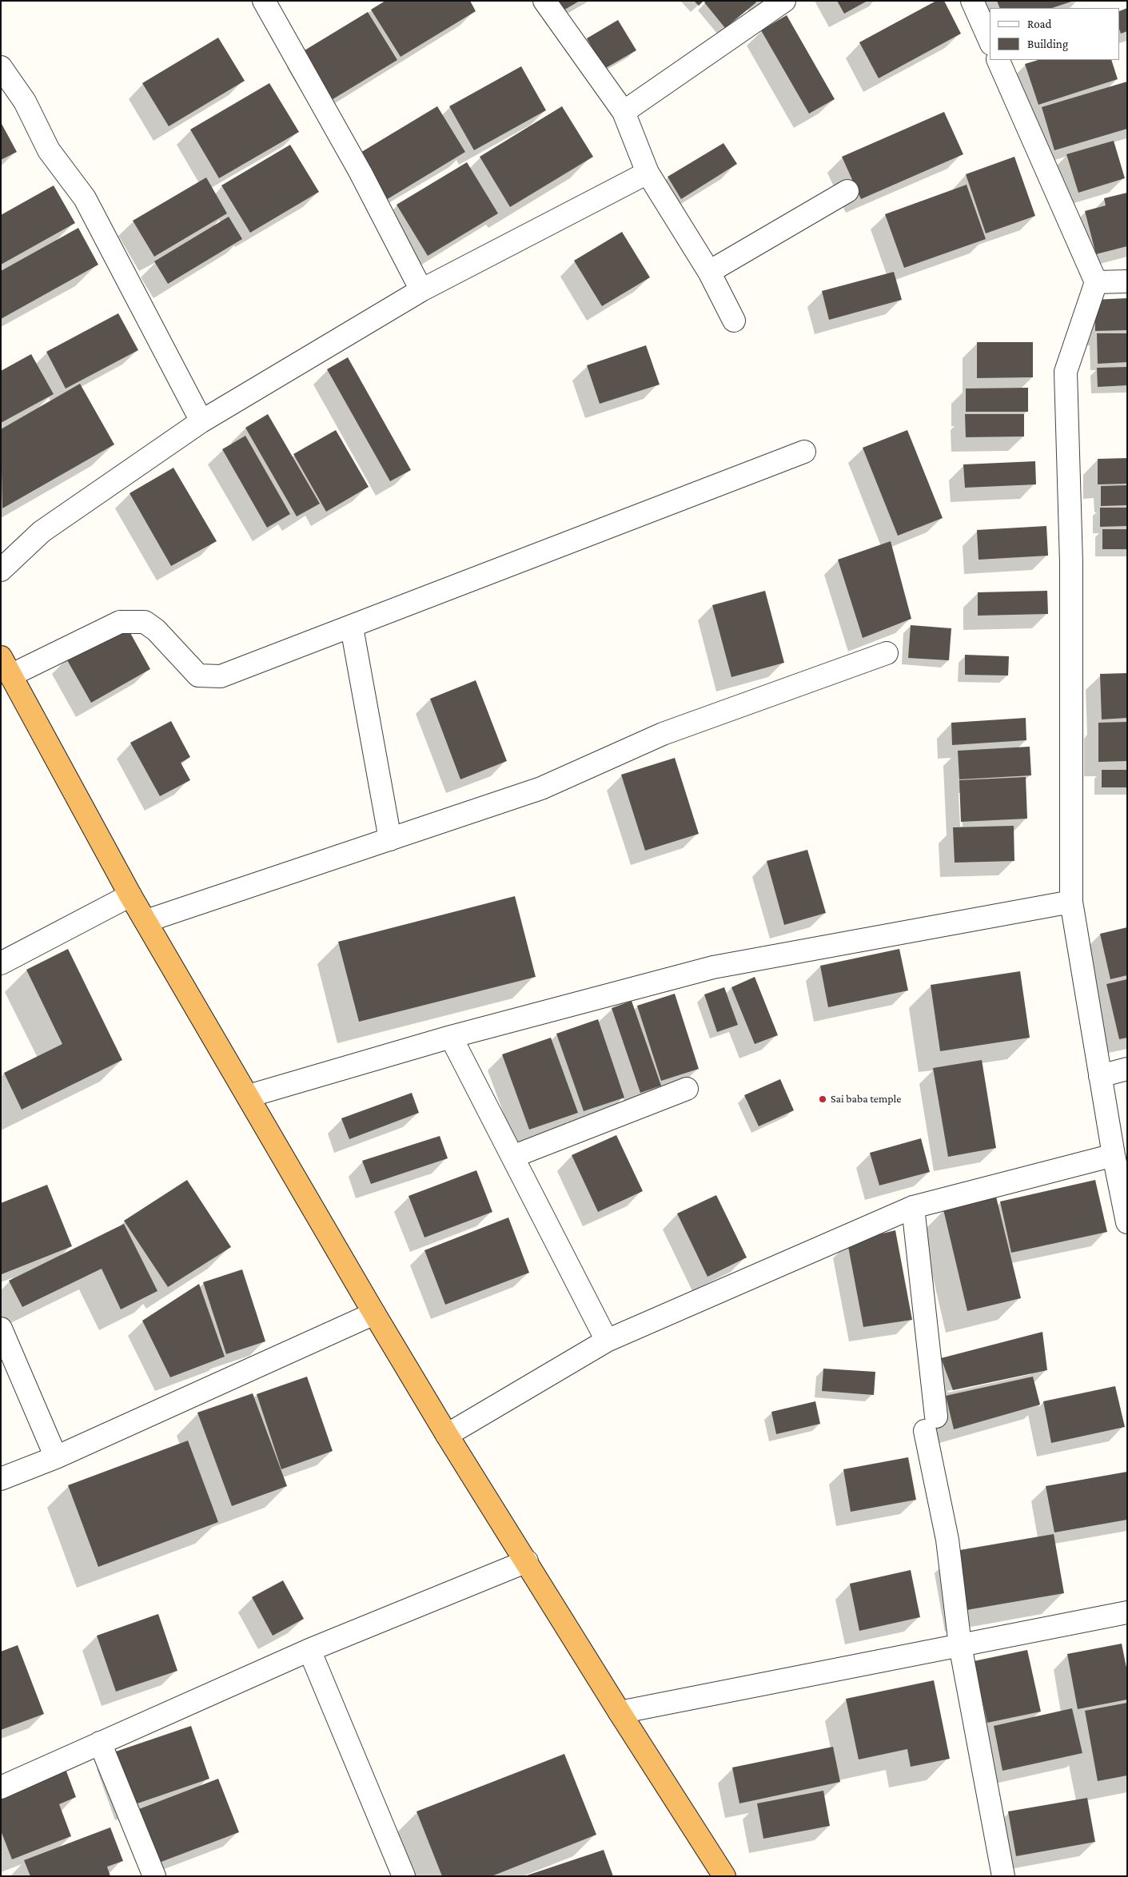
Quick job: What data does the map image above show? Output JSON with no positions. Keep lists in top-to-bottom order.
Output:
{
  "places": ["Sai baba temple"],
  "legend": ["Road", "Building"]
}
